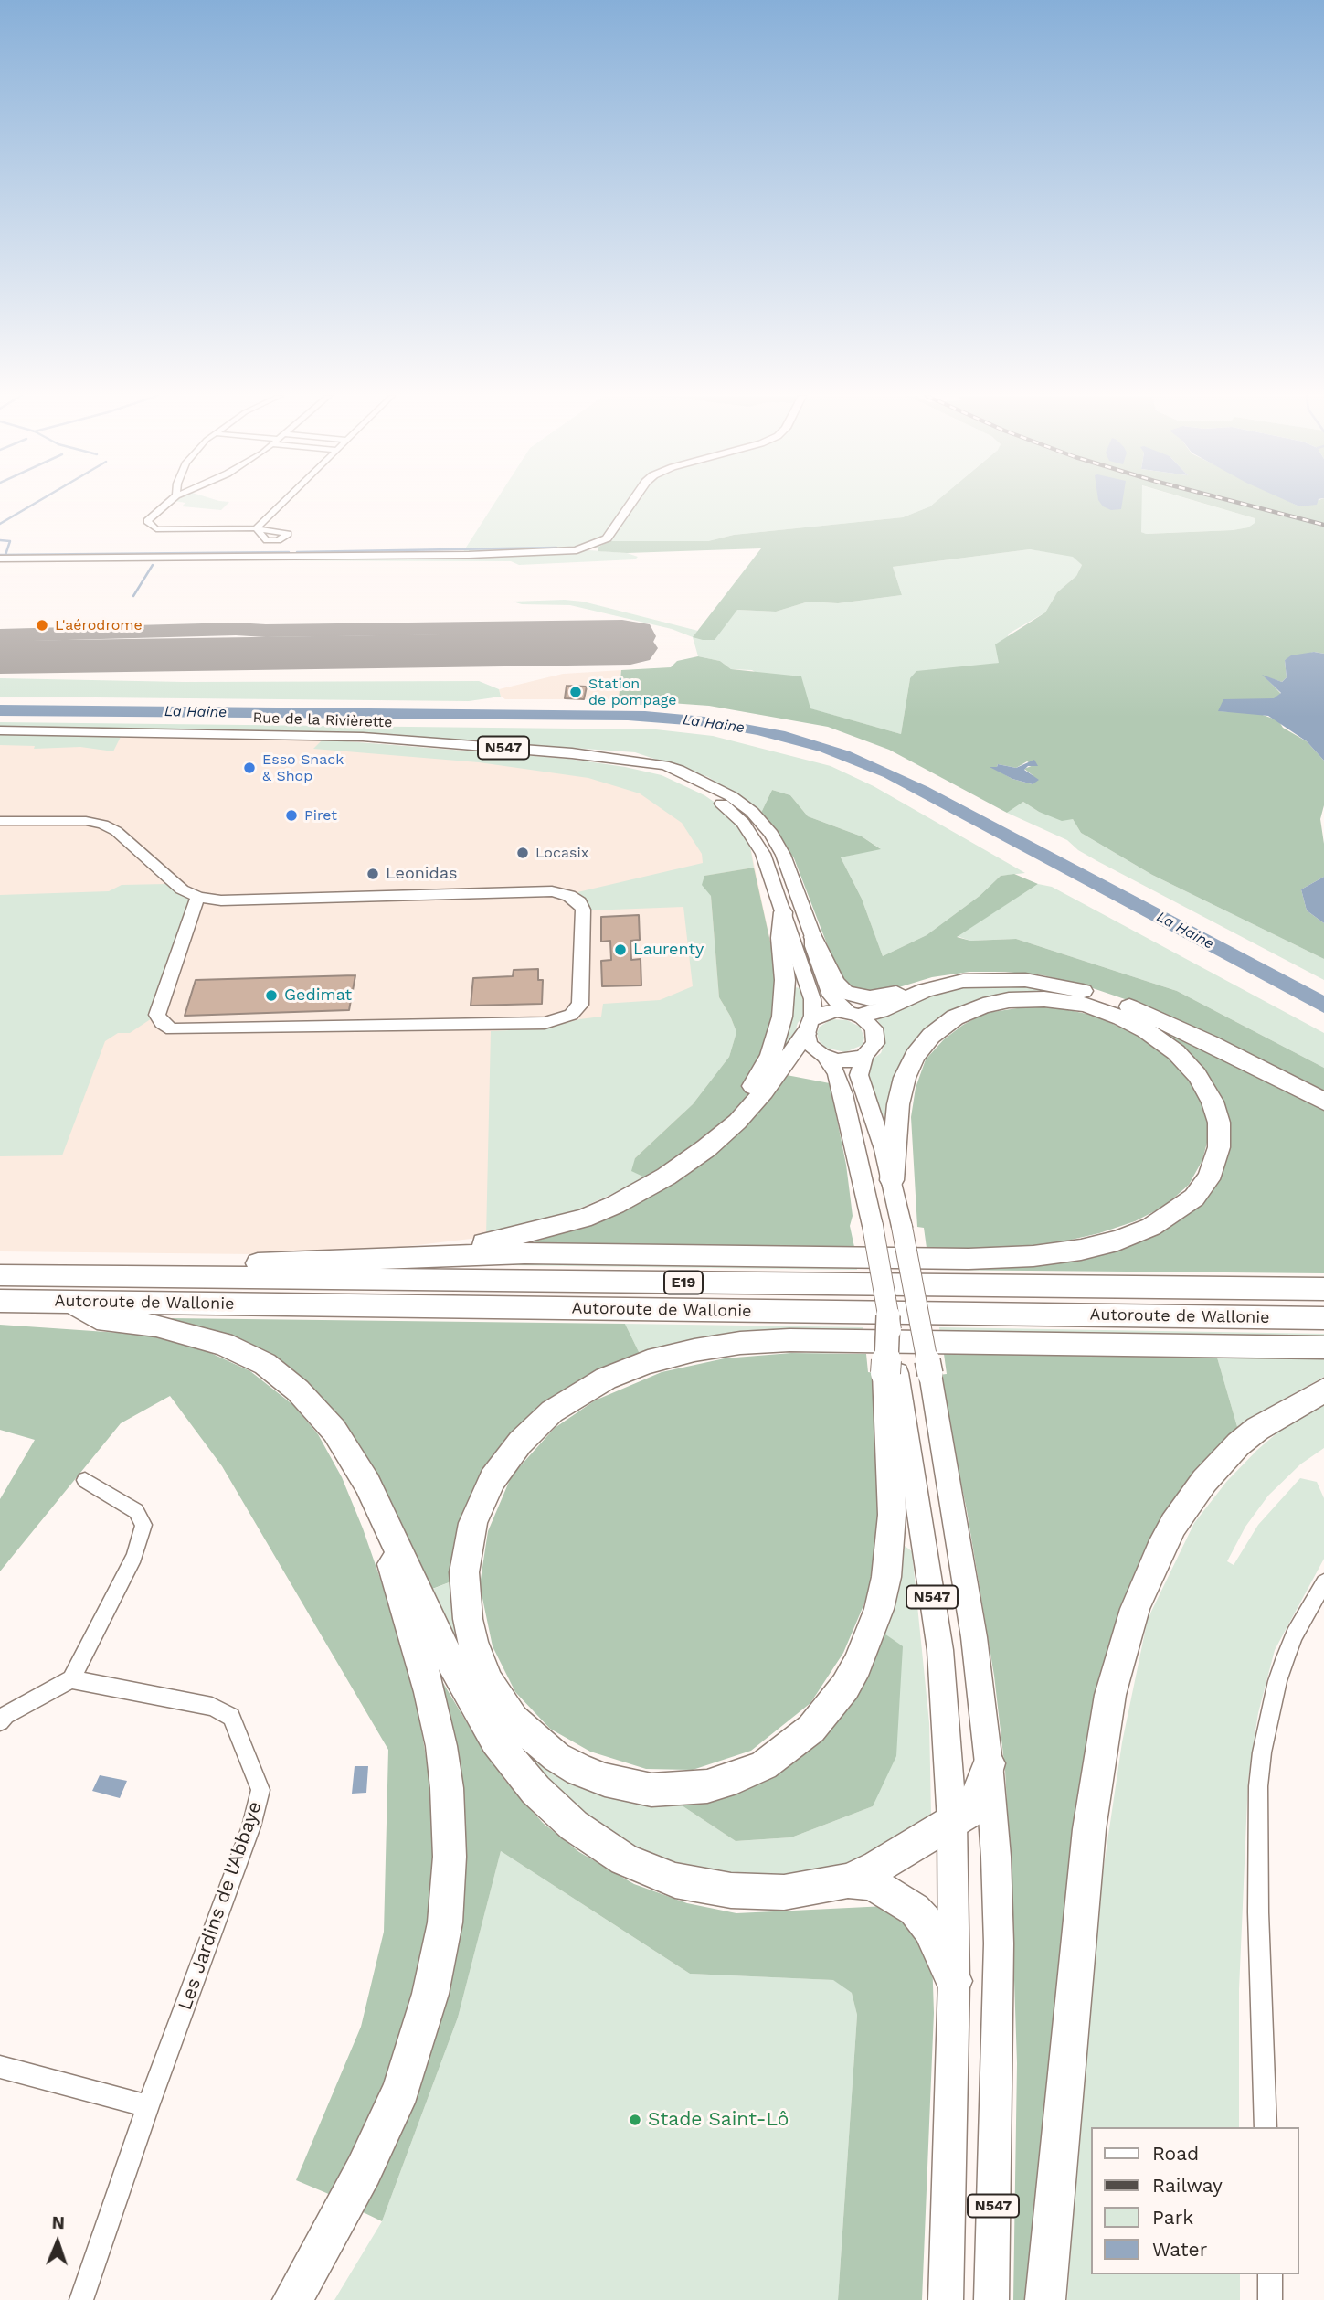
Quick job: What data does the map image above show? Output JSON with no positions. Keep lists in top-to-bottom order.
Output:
{
  "streets": {
    "highway": ["E19", "Autoroute de Wallonie"],
    "main road": ["Rue de la Rivièrette", "N547"],
    "street": ["Les Jardins de l'Abbaye"]
  },
  "crossings": [
    ["Rue de la Rivièrette", "N547"]
  ],
  "water": ["La Haine"],
  "places": [
    "L'aérodrome",
    "Station de pompage",
    "Esso Snack & Shop",
    "Piret",
    "Locasix",
    "Leonidas",
    "Laurenty",
    "Gedimat",
    "Stade Saint-Lô"
  ],
  "legend": [
    "Road",
    "Railway",
    "Park",
    "Water"
  ],
  "north": "top"
}
